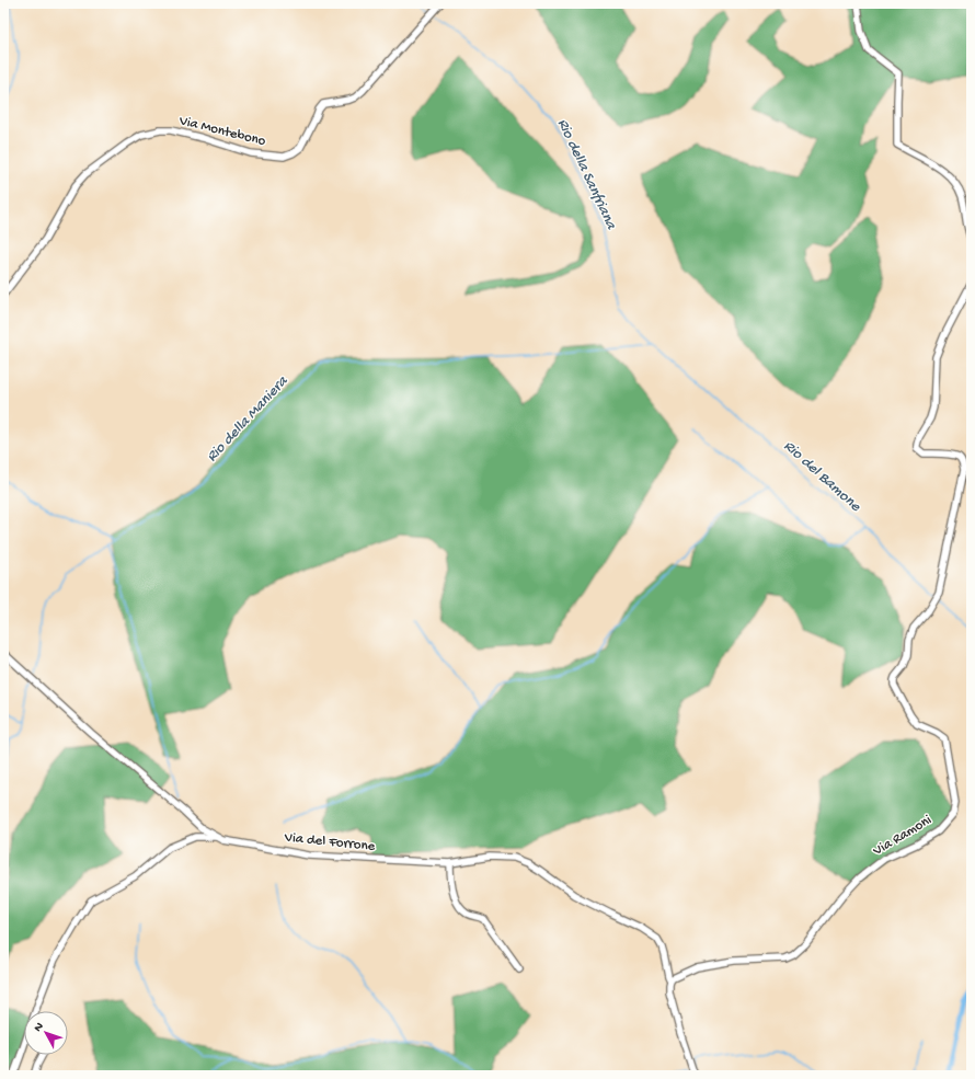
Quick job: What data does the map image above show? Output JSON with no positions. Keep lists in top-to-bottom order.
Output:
{
  "streets": {
    "street": ["Via Montebono", "Via Ramoni", "Via del Forrone"]
  },
  "crossings": [
    ["Via Ramoni", "Via del Forrone"]
  ],
  "water": ["Rio della Sanfriana", "Rio della Maniera", "Rio del Bamone"],
  "north": "top left"
}
